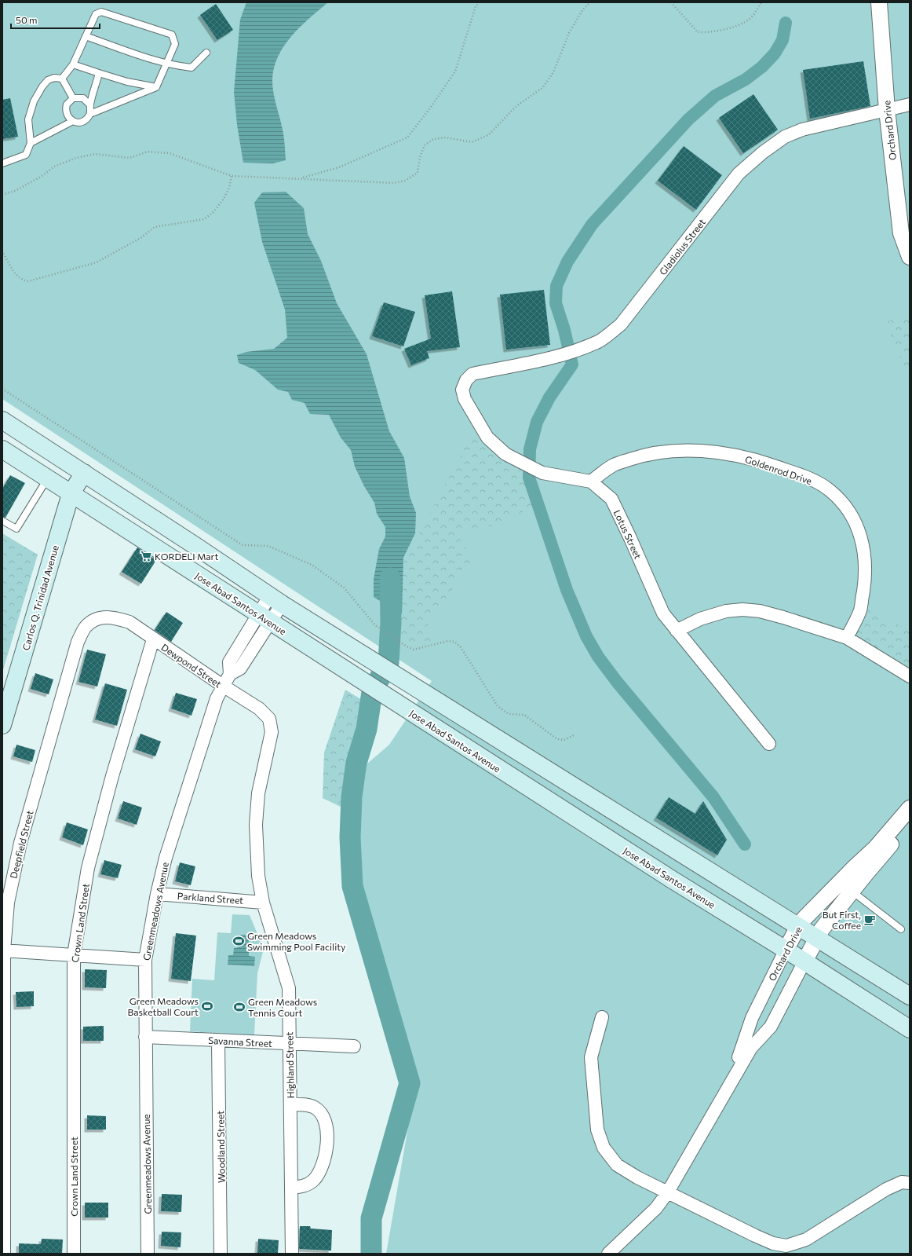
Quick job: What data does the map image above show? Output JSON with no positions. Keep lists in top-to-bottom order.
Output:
{
  "streets": {
    "main road": ["Carlos Q. Trinidad Avenue", "Jose Abad Santos Avenue"],
    "street": [
      "Orchard Drive",
      "Gladiolus Street",
      "Goldenrod Drive",
      "Lotus Street",
      "Dewpond Street",
      "Deepfield Street",
      "Parkland Street",
      "Greenmeadows Avenue",
      "Crown Land Street",
      "Savanna Street",
      "Highland Street",
      "Woodland Street"
    ]
  },
  "crossings": [
    ["Orchard Drive", "Gladiolus Street"],
    ["Orchard Drive", "Jose Abad Santos Avenue"],
    ["Gladiolus Street", "Goldenrod Drive"],
    ["Gladiolus Street", "Lotus Street"],
    ["Goldenrod Drive", "Lotus Street"],
    ["Carlos Q. Trinidad Avenue", "Jose Abad Santos Avenue"],
    ["Jose Abad Santos Avenue", "Greenmeadows Avenue"],
    ["Dewpond Street", "Deepfield Street"],
    ["Dewpond Street", "Greenmeadows Avenue"],
    ["Dewpond Street", "Crown Land Street"],
    ["Dewpond Street", "Highland Street"],
    ["Parkland Street", "Greenmeadows Avenue"],
    ["Parkland Street", "Highland Street"],
    ["Greenmeadows Avenue", "Savanna Street"],
    ["Savanna Street", "Highland Street"],
    ["Savanna Street", "Woodland Street"]
  ],
  "places": {
    "supermarket": ["KORDELI Mart"],
    "cafe": ["But First, Coffee"],
    "sports": ["Green Meadows Swimming Pool Facility", "Green Meadows Basketball Court", "Green Meadows Tennis Court"]
  },
  "scale_bar": "50 m"
}
